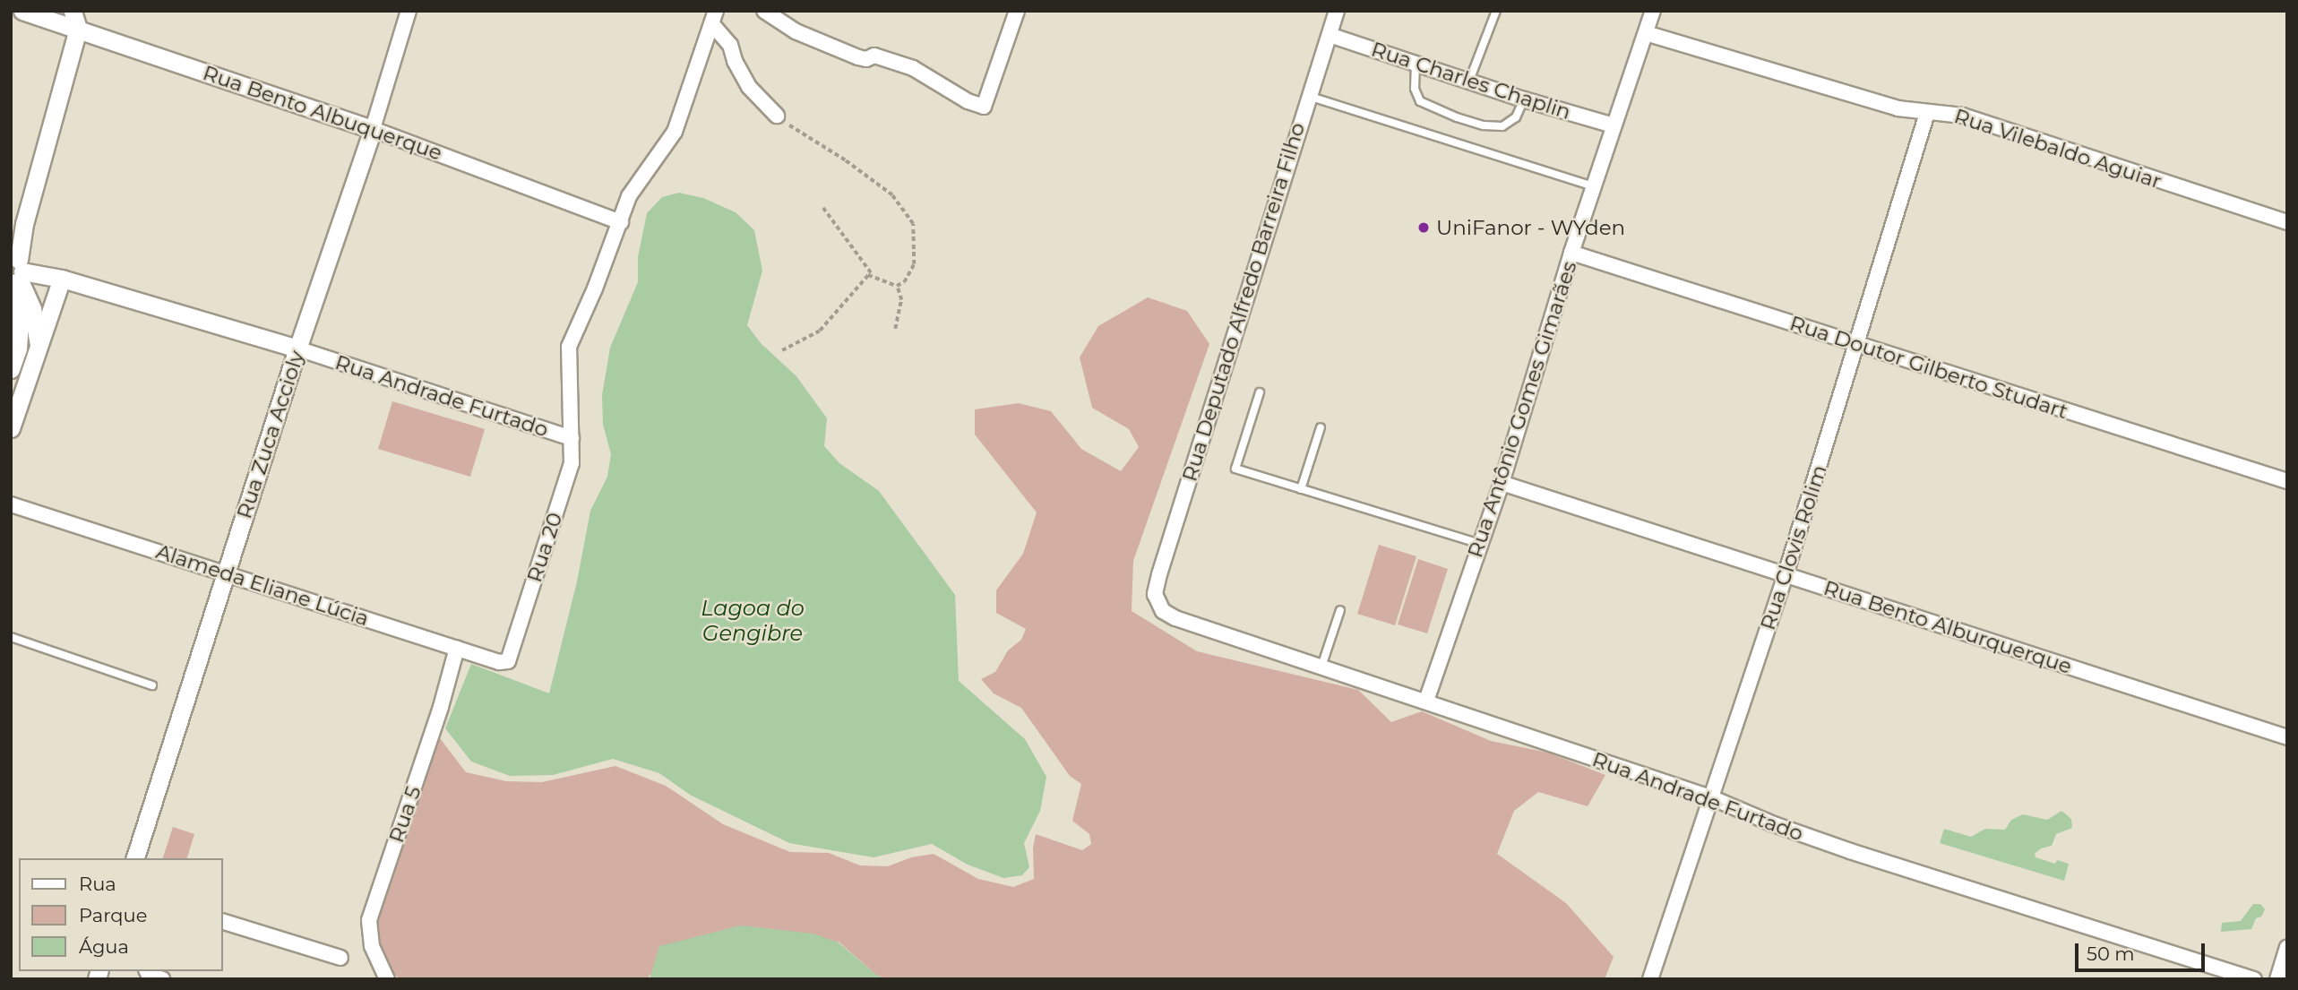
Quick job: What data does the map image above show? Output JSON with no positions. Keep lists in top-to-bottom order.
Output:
{
  "streets": {
    "street": [
      "Rua Charles Chaplin",
      "Rua Bento Albuquerque",
      "Rua Vilebaldo Aguiar",
      "Rua Deputado Alfredo Barreira Filho",
      "Rua Doutor Gilberto Studart",
      "Rua Andrade Furtado",
      "Rua Antônio Gomes Gimarães",
      "Rua Zuca Accioly",
      "Rua 20",
      "Rua Clovis Rolim",
      "Alameda Eliane Lúcia",
      "Rua Bento Alburquerque",
      "Rua 5"
    ]
  },
  "crossings": [
    ["Rua Charles Chaplin", "Rua Deputado Alfredo Barreira Filho"],
    ["Rua Charles Chaplin", "Rua Antônio Gomes Gimarães"],
    ["Rua Bento Albuquerque", "Rua Zuca Accioly"],
    ["Rua Bento Albuquerque", "Rua 20"],
    ["Rua Vilebaldo Aguiar", "Rua Antônio Gomes Gimarães"],
    ["Rua Vilebaldo Aguiar", "Rua Clovis Rolim"],
    ["Rua Deputado Alfredo Barreira Filho", "Rua Andrade Furtado"],
    ["Rua Doutor Gilberto Studart", "Rua Antônio Gomes Gimarães"],
    ["Rua Doutor Gilberto Studart", "Rua Clovis Rolim"],
    ["Rua Andrade Furtado", "Rua Antônio Gomes Gimarães"],
    ["Rua Andrade Furtado", "Rua Zuca Accioly"],
    ["Rua Andrade Furtado", "Rua 20"],
    ["Rua Andrade Furtado", "Rua Clovis Rolim"],
    ["Rua Antônio Gomes Gimarães", "Rua Bento Alburquerque"],
    ["Rua Zuca Accioly", "Alameda Eliane Lúcia"],
    ["Rua 20", "Alameda Eliane Lúcia"],
    ["Rua Clovis Rolim", "Rua Bento Alburquerque"],
    ["Alameda Eliane Lúcia", "Rua 5"]
  ],
  "water": ["Lagoa do Gengibre"],
  "places": ["UniFanor - WYden"],
  "legend": ["Rua", "Parque", "Água"],
  "scale_bar": "50 m"
}
